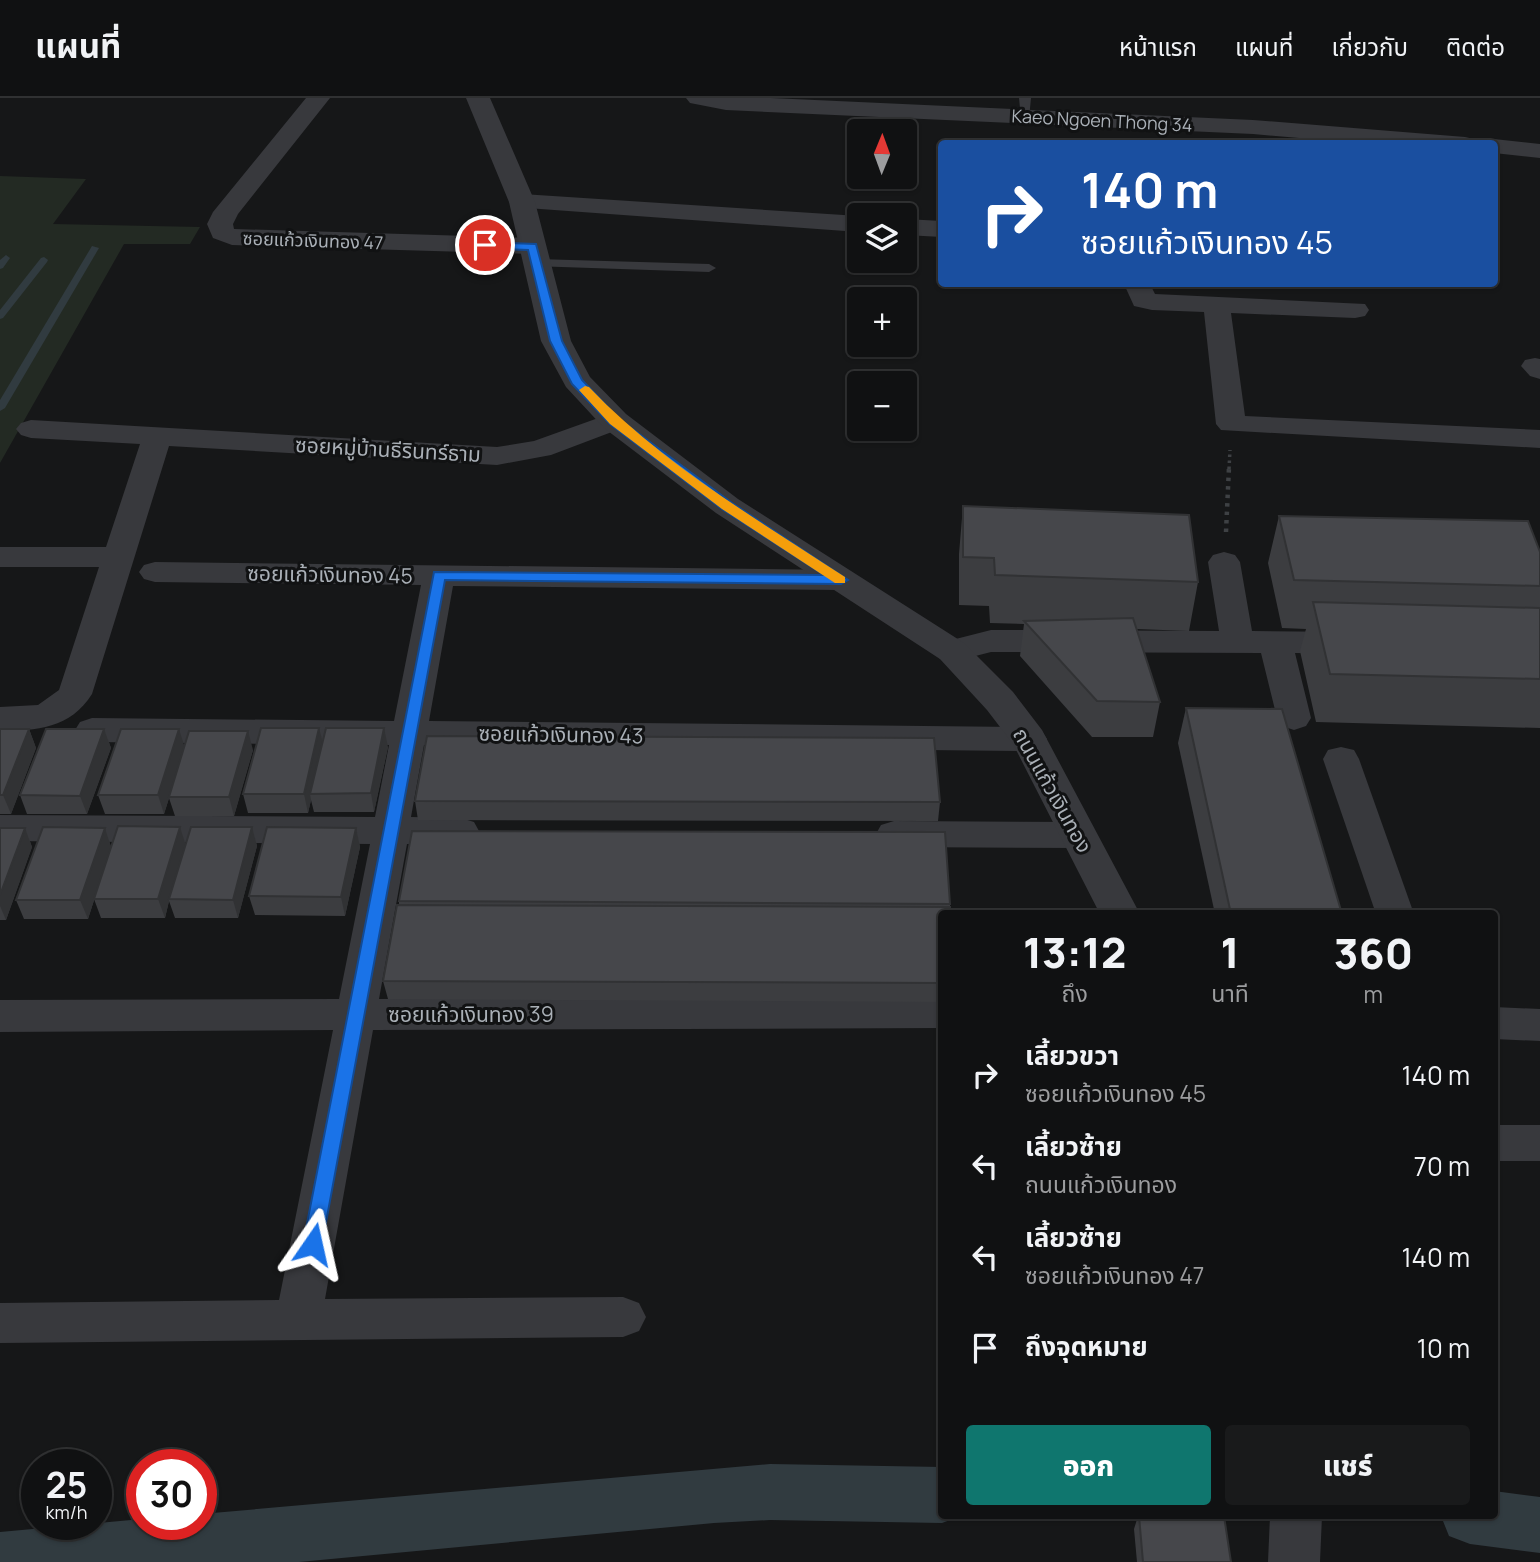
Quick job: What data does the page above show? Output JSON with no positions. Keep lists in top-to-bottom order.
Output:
{
  "streets": {
    "street": [
      "Kaeo Ngoen Thong 34",
      "ซอยแก้วเงินทอง 47",
      "ซอยหมู่บ้านธีรินทร์ธาม",
      "ซอยแก้วเงินทอง 45",
      "ซอยแก้วเงินทอง 43",
      "ถนนแก้วเงินทอง",
      "ซอยแก้วเงินทอง 39"
    ]
  },
  "crossings": [
    ["ซอยแก้วเงินทอง 47", "ถนนแก้วเงินทอง"],
    ["ซอยหมู่บ้านธีรินทร์ธาม", "ถนนแก้วเงินทอง"],
    ["ซอยแก้วเงินทอง 45", "ถนนแก้วเงินทอง"],
    ["ซอยแก้วเงินทอง 43", "ถนนแก้วเงินทอง"]
  ],
  "north": "top",
  "page": {
    "header": "แผนที่",
    "nav": [
      "หน้าแรก",
      "แผนที่",
      "เกี่ยวกับ",
      "ติดต่อ"
    ],
    "map_buttons": ["+", "−"],
    "turn": ["140 m", "ซอยแก้วเงินทอง 45"],
    "eta": [
      "13:12",
      "ถึง",
      "1",
      "นาที",
      "360",
      "m"
    ],
    "list": [
      {
        "name": "เลี้ยวขวา",
        "note": "ซอยแก้วเงินทอง 45",
        "value": "140 m"
      },
      {
        "name": "เลี้ยวซ้าย",
        "note": "ถนนแก้วเงินทอง",
        "value": "70 m"
      },
      {
        "name": "เลี้ยวซ้าย",
        "note": "ซอยแก้วเงินทอง 47",
        "value": "140 m"
      },
      {
        "name": "ถึงจุดหมาย",
        "value": "10 m"
      }
    ],
    "buttons": ["ออก", "แชร์"],
    "speed": "25 km/h",
    "limit": "30"
  }
}
